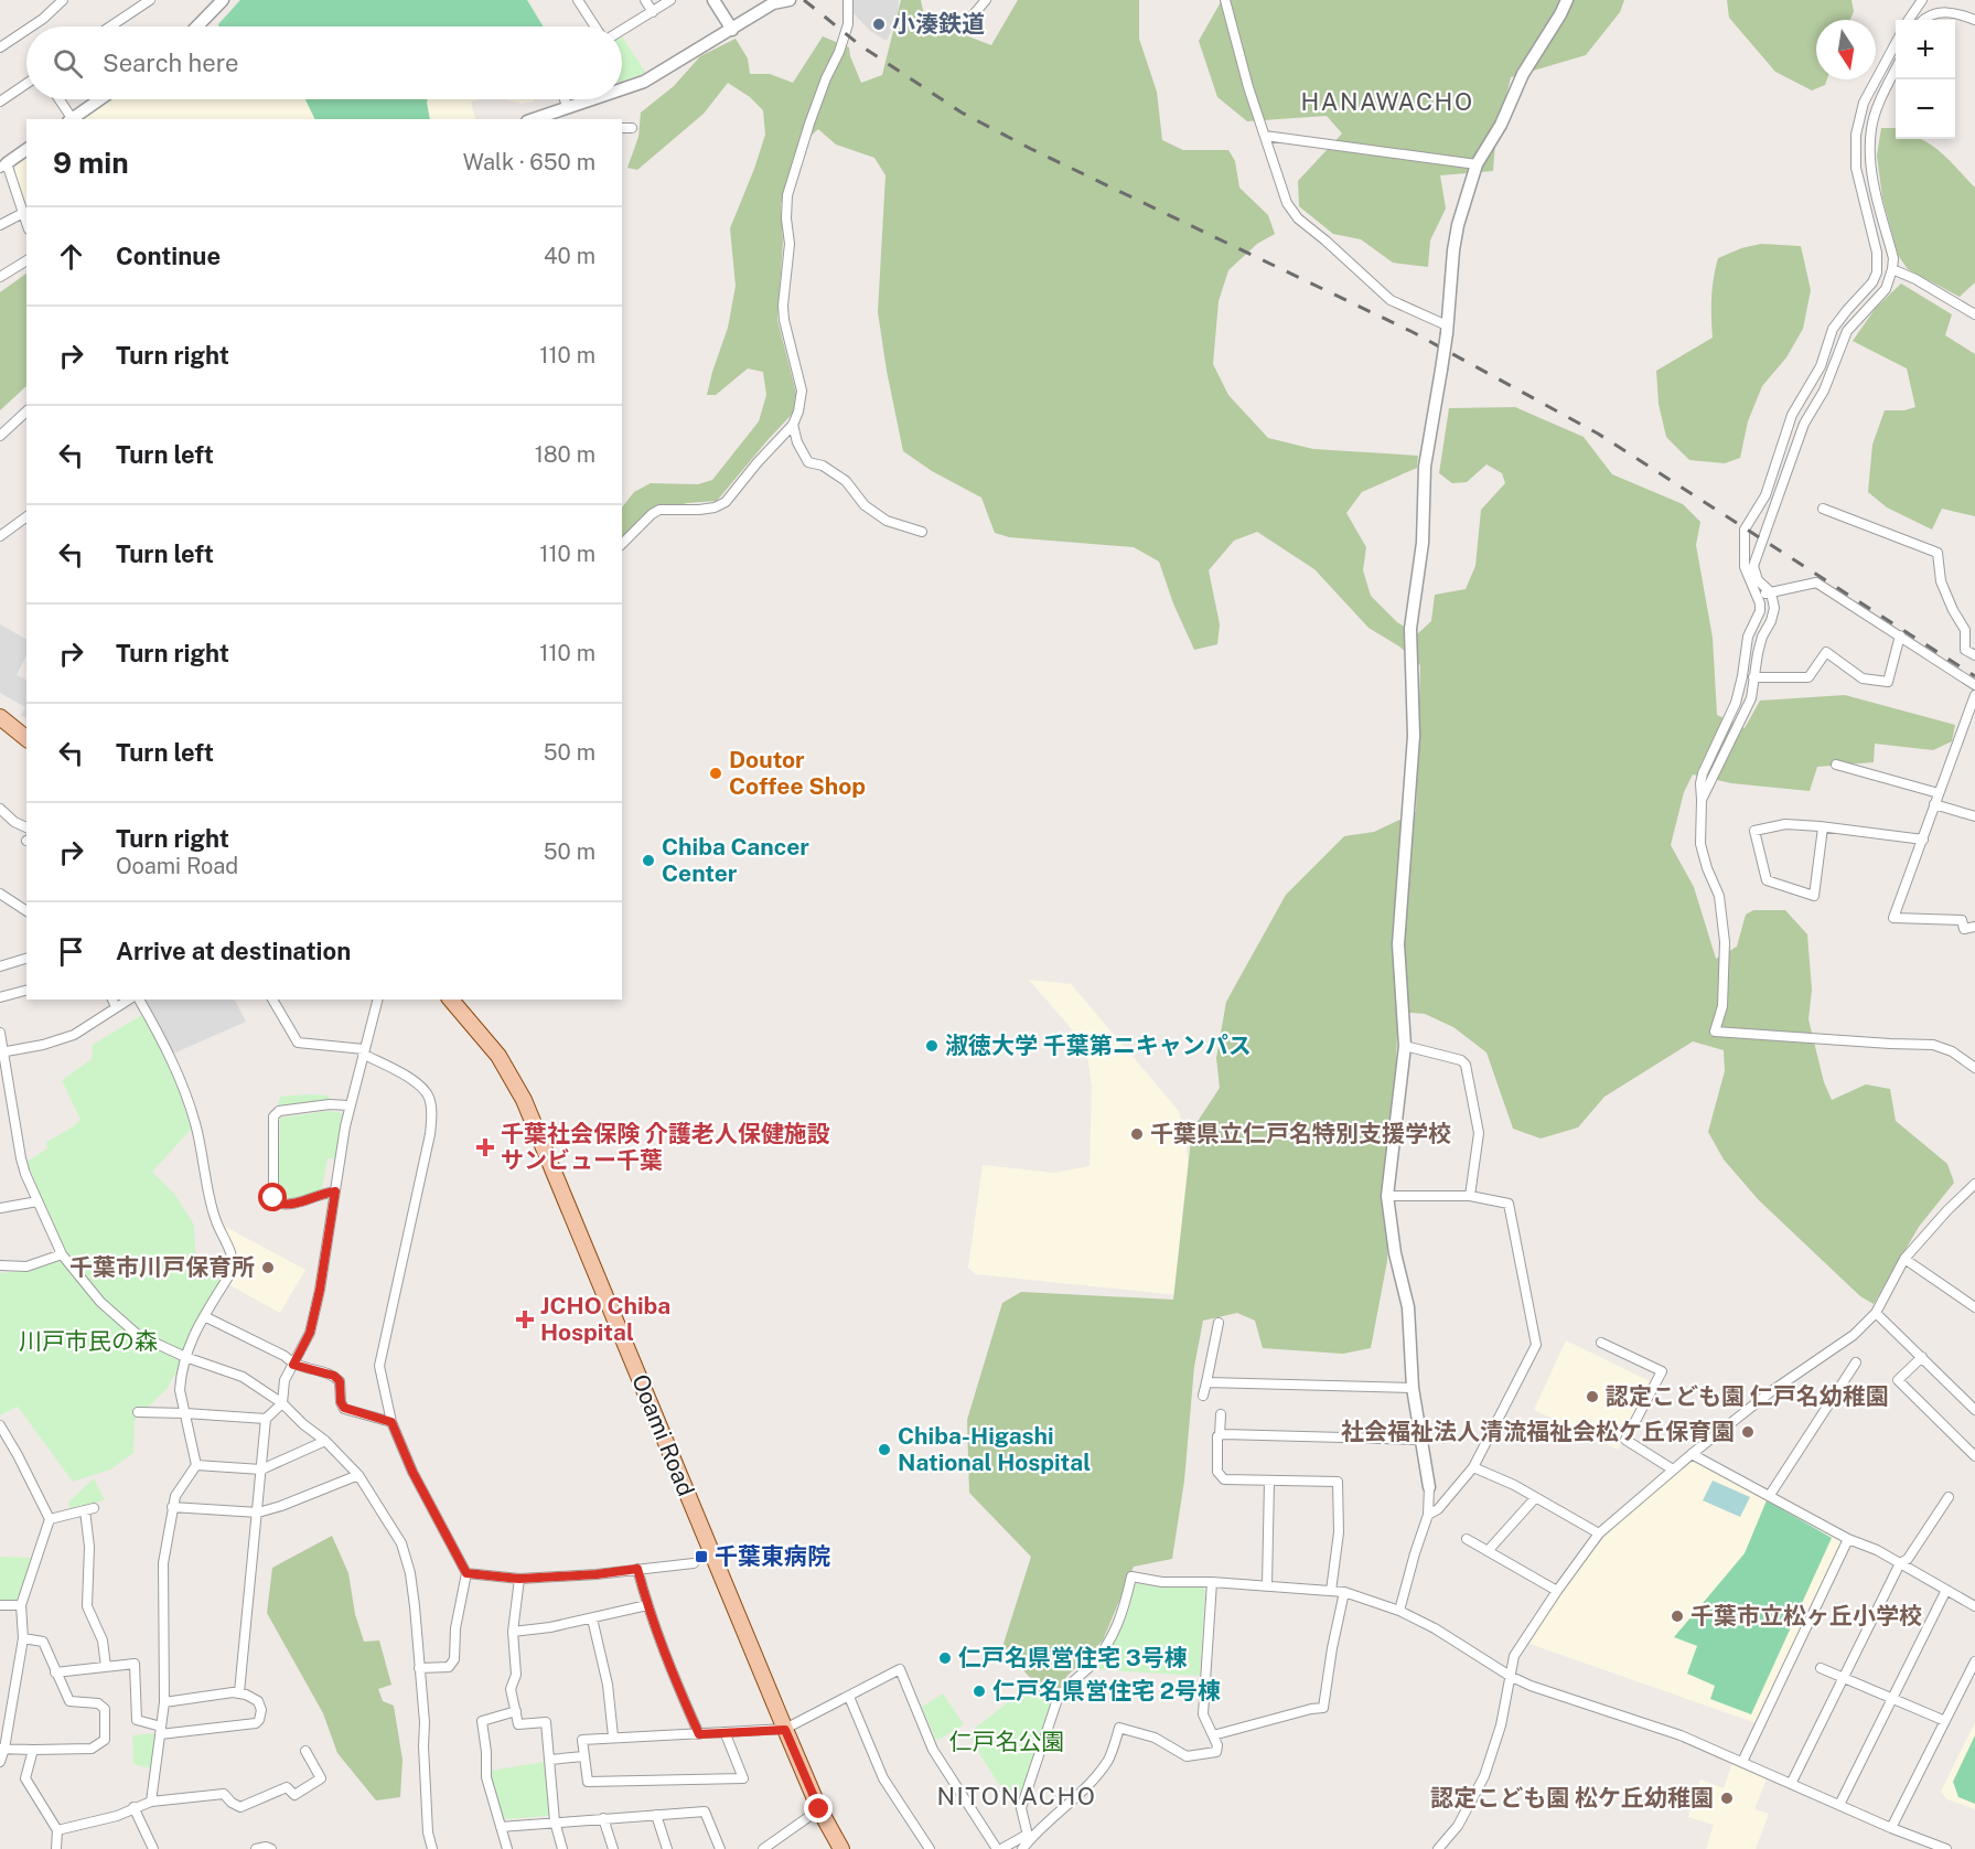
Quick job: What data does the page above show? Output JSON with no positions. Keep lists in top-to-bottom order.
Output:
{
  "streets": {
    "main road": ["Ooami Road"]
  },
  "districts": ["HANAWACHO", "NITONACHO"],
  "parks": ["川戸市民の森", "仁戸名公園"],
  "places": {
    "other": [
      "小湊鉄道",
      "Doutor Coffee Shop",
      "Chiba Cancer Center",
      "淑徳大学 千葉第ニキャンパス",
      "千葉県立仁戸名特別支援学校",
      "千葉市川戸保育所",
      "認定こども園 仁戸名幼稚園",
      "社会福祉法人清流福祉会松ケ丘保育園",
      "Chiba-Higashi National Hospital",
      "千葉市立松ヶ丘小学校",
      "仁戸名県営住宅 3号棟",
      "仁戸名県営住宅 2号棟",
      "認定こども園 松ケ丘幼稚園"
    ],
    "health": ["千葉社会保険 介護老人保健施設 サンビュー千葉", "JCHO Chiba Hospital"],
    "transit": ["千葉東病院"]
  },
  "north": "bottom",
  "page": {
    "map_buttons": ["+", "−"],
    "search": "Search here",
    "heading": ["9 min", "Walk · 650 m"],
    "list": [
      ["Continue", "40 m"],
      ["Turn right", "110 m"],
      ["Turn left", "180 m"],
      ["Turn left", "110 m"],
      ["Turn right", "110 m"],
      ["Turn left", "50 m"],
      ["Turn right", "Ooami Road", "50 m"],
      "Arrive at destination"
    ]
  }
}
